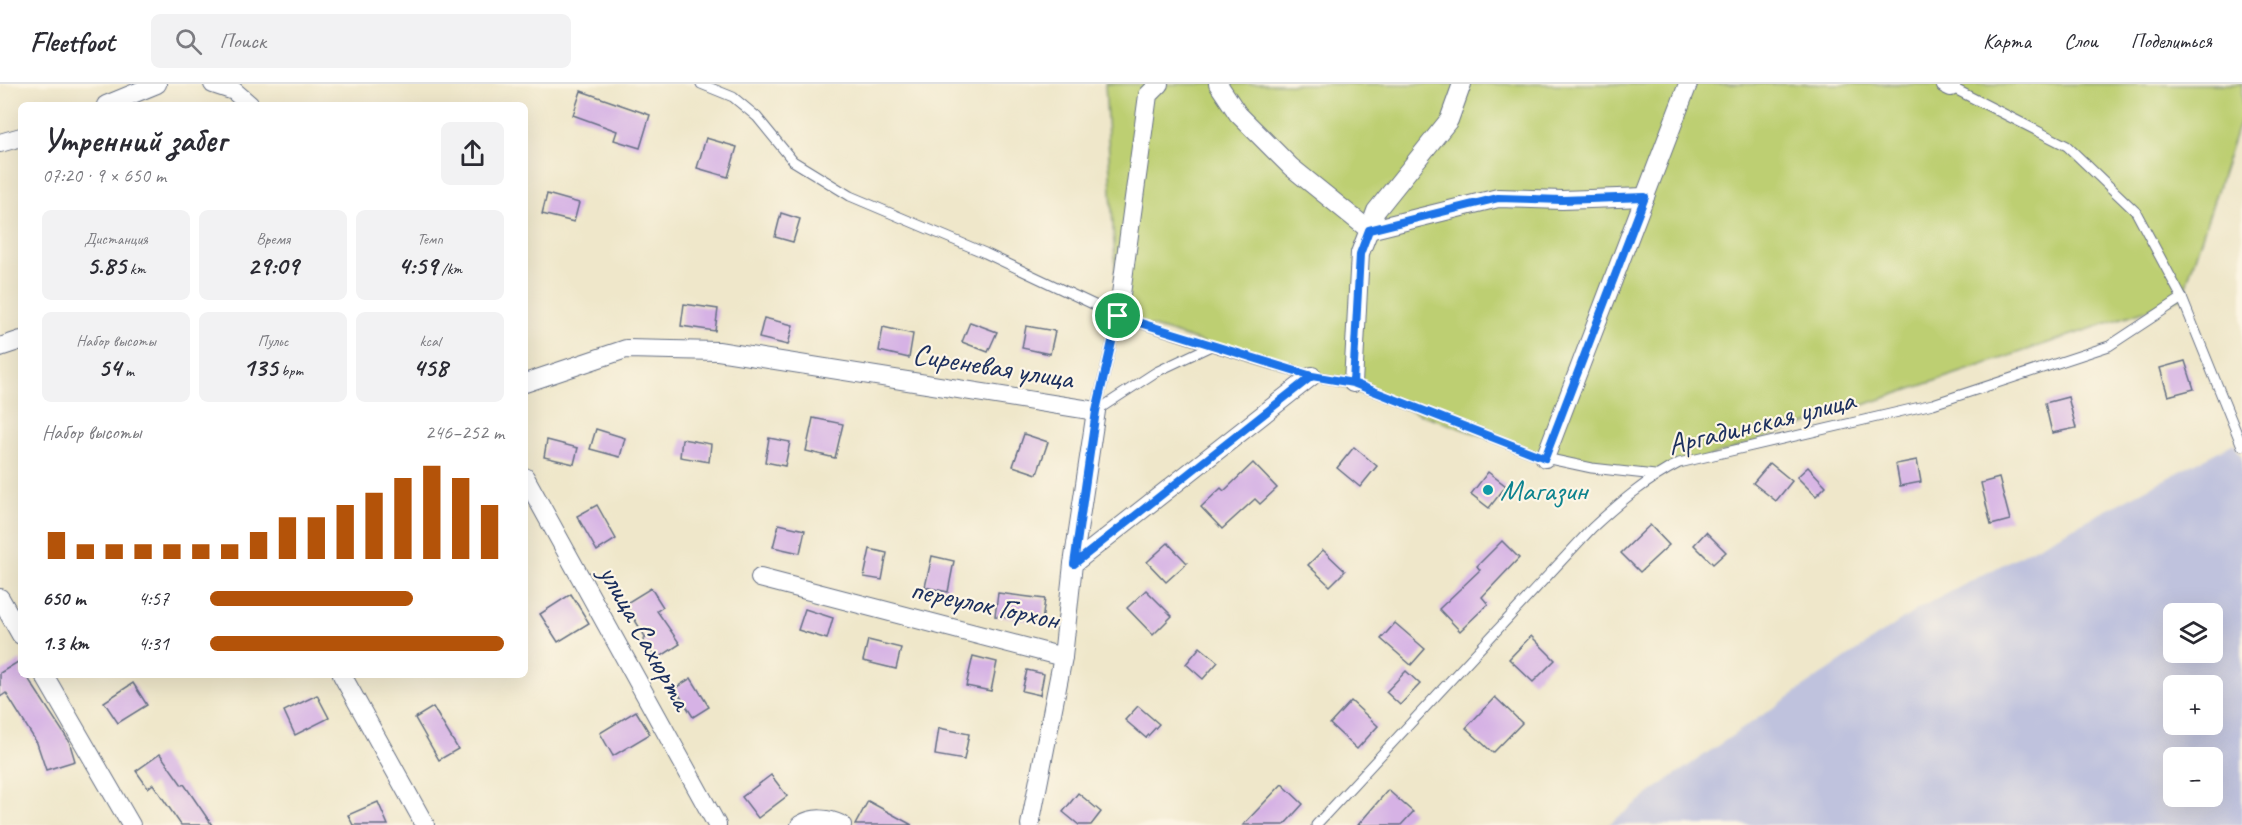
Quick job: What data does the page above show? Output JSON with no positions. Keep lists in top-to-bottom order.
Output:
{
  "streets": {
    "street": ["Сиреневая улица", "переулок Горхон", "улица Сахюрта"],
    "lane": ["Аргадинская улица"]
  },
  "places": ["Магазин"],
  "page": {
    "header": "Fleetfoot",
    "search": "Поиск",
    "nav": ["Карта", "Слои", "Поделиться"],
    "heading": ["Утренний забег", "07:20 · 9 × 650 m"],
    "stats": [
      ["Дистанция", "5.85 km"],
      ["Время", "29:09"],
      ["Темп", "4:59 /km"],
      ["Набор высоты", "54 m"],
      ["Пульс", "135 bpm"],
      ["kcal", "458"]
    ],
    "chart": ["Набор высоты", "246–252 m"],
    "list": [
      {
        "name": "650 m",
        "note": "4:57"
      },
      {
        "name": "1.3 km",
        "note": "4:31"
      }
    ],
    "map_buttons": ["+", "−"]
  }
}
